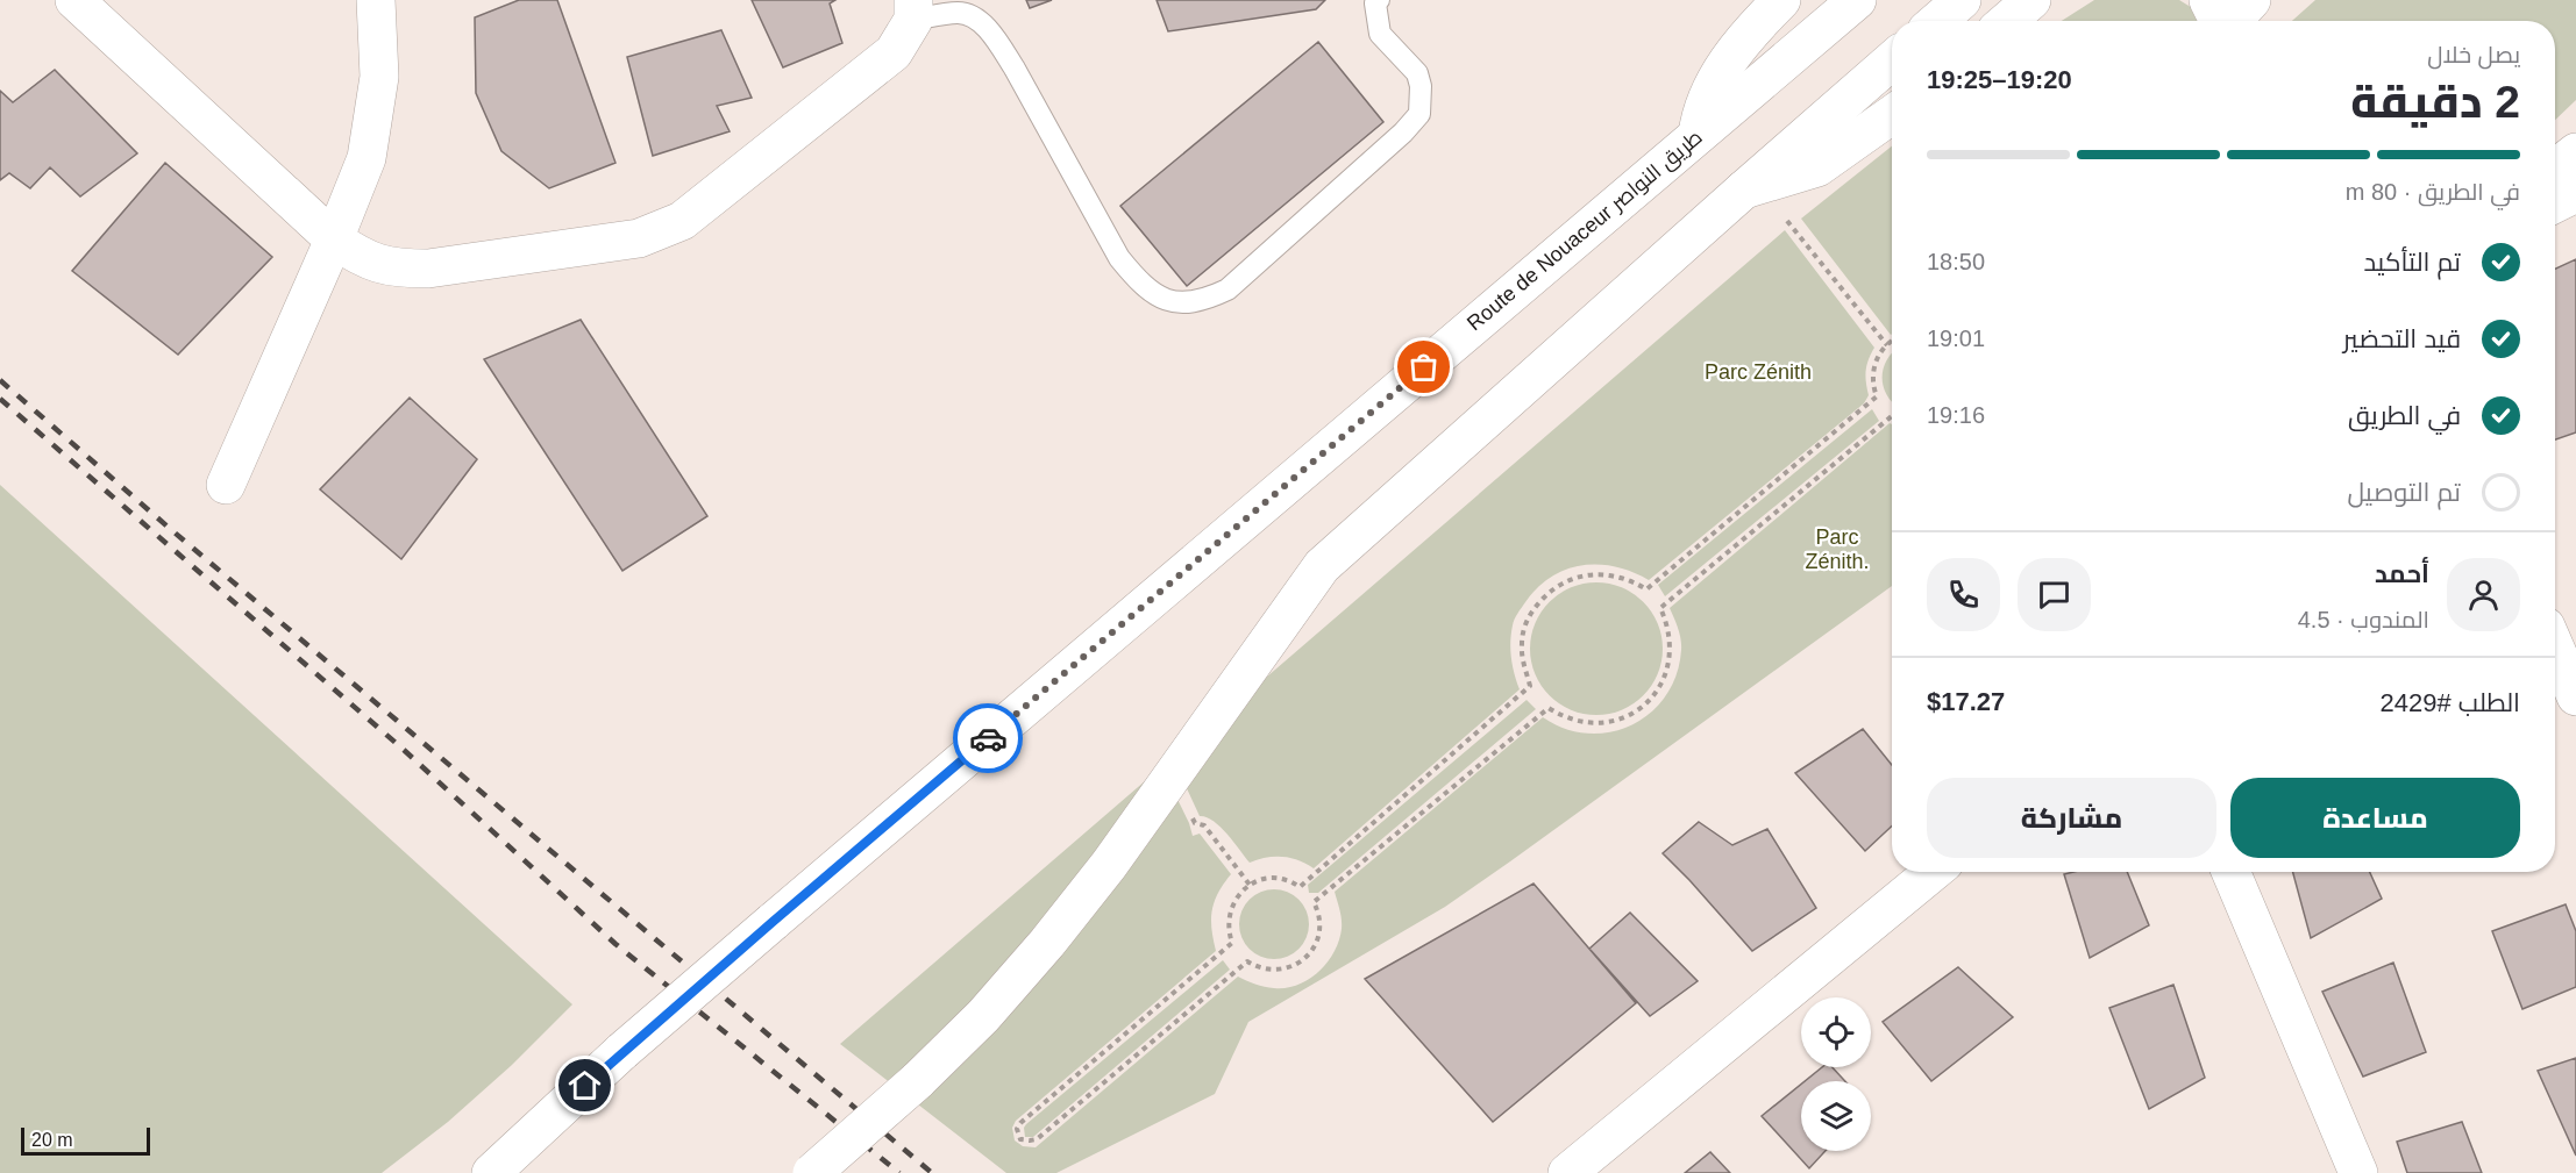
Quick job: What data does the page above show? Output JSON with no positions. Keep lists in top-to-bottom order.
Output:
{
  "streets": {
    "main road": ["Route de Nouaceur طريق النواصر"]
  },
  "parks": ["Parc Zénith", "Parc Zénith."],
  "scale_bar": "20 m",
  "page": {
    "heading": ["2 دقيقة", "يصل خلال", "19:20–19:25"],
    "panel": [
      "أحمد",
      "المندوب · 4.5",
      "الطلب #2429",
      "$17.27"
    ],
    "bar": "في الطريق · 80 m",
    "list": [
      ["تم التأكيد", "18:50"],
      ["قيد التحضير", "19:01"],
      ["في الطريق", "19:16"],
      "تم التوصيل"
    ],
    "buttons": ["مساعدة", "مشاركة"],
    "scale": "20 m"
  }
}
